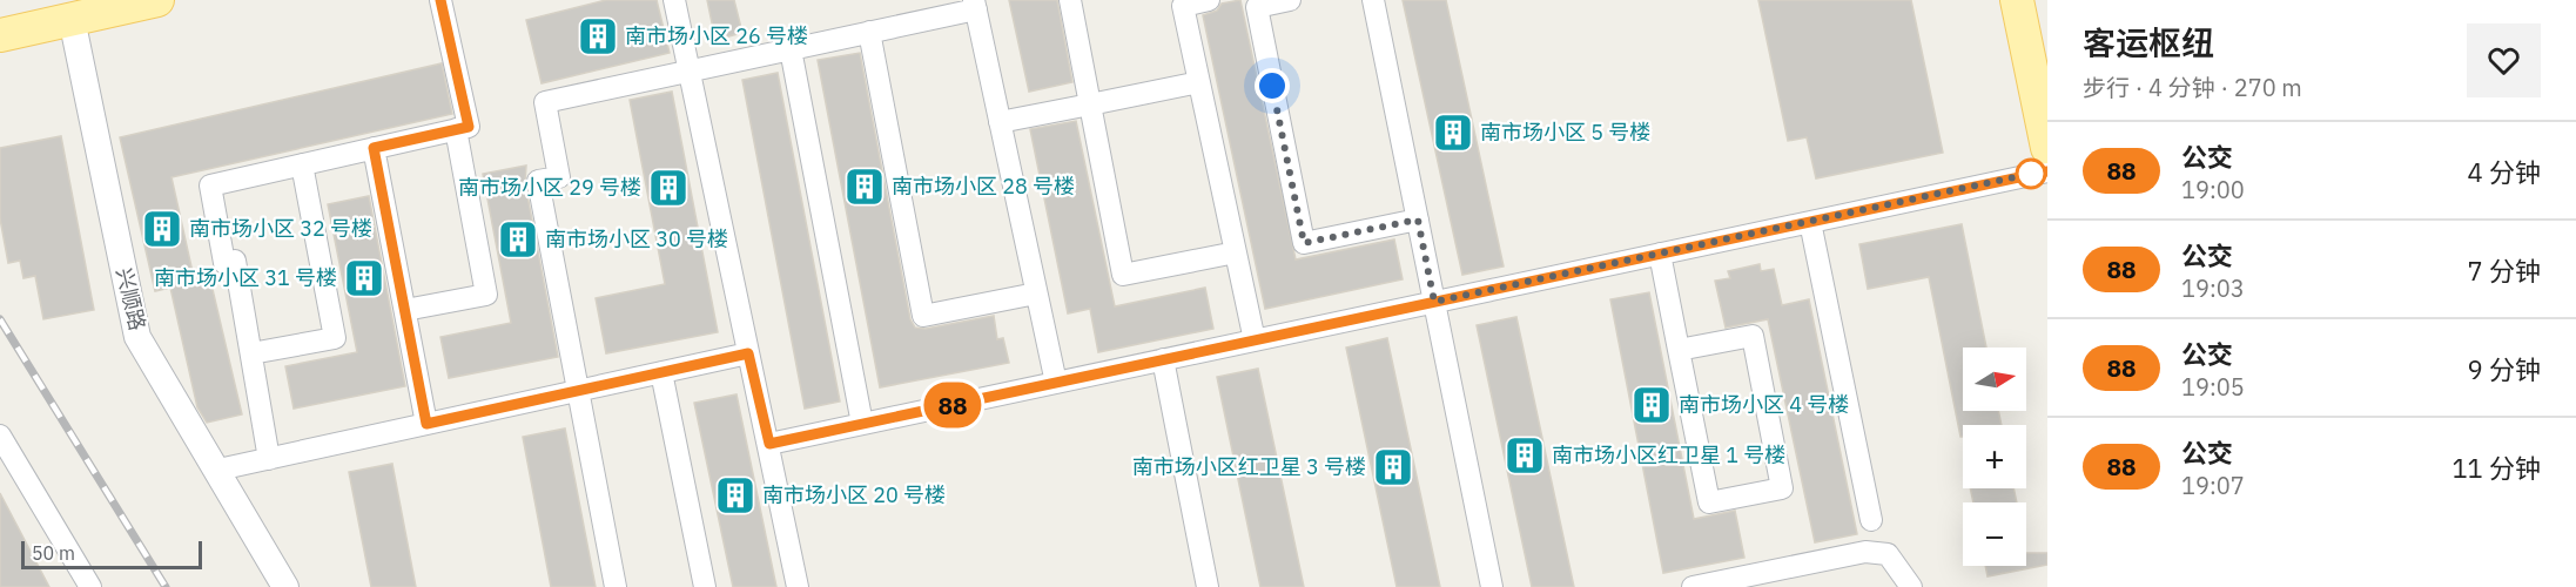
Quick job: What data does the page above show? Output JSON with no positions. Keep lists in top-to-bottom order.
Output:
{
  "streets": {
    "street": ["兴顺路"]
  },
  "places": {
    "building": [
      "南市场小区 26 号楼",
      "南市场小区 5 号楼",
      "南市场小区 28 号楼",
      "南市场小区 29 号楼",
      "南市场小区 32 号楼",
      "南市场小区 30 号楼",
      "南市场小区 31 号楼",
      "南市场小区 4 号楼",
      "南市场小区红卫星 1 号楼",
      "南市场小区红卫星 3 号楼",
      "南市场小区 20 号楼"
    ]
  },
  "lines": ["bus line 88"],
  "scale_bar": "50 m",
  "north": "right",
  "page": {
    "on_map": "88",
    "heading": ["客运枢纽", "步行 · 4 分钟 · 270 m"],
    "list": [
      {
        "mark": "88",
        "name": "公交",
        "note": "19:00",
        "value": "4 分钟"
      },
      {
        "mark": "88",
        "name": "公交",
        "note": "19:03",
        "value": "7 分钟"
      },
      {
        "mark": "88",
        "name": "公交",
        "note": "19:05",
        "value": "9 分钟"
      },
      {
        "mark": "88",
        "name": "公交",
        "note": "19:07",
        "value": "11 分钟"
      }
    ],
    "map_buttons": ["+", "−"],
    "scale": "50 m"
  }
}
